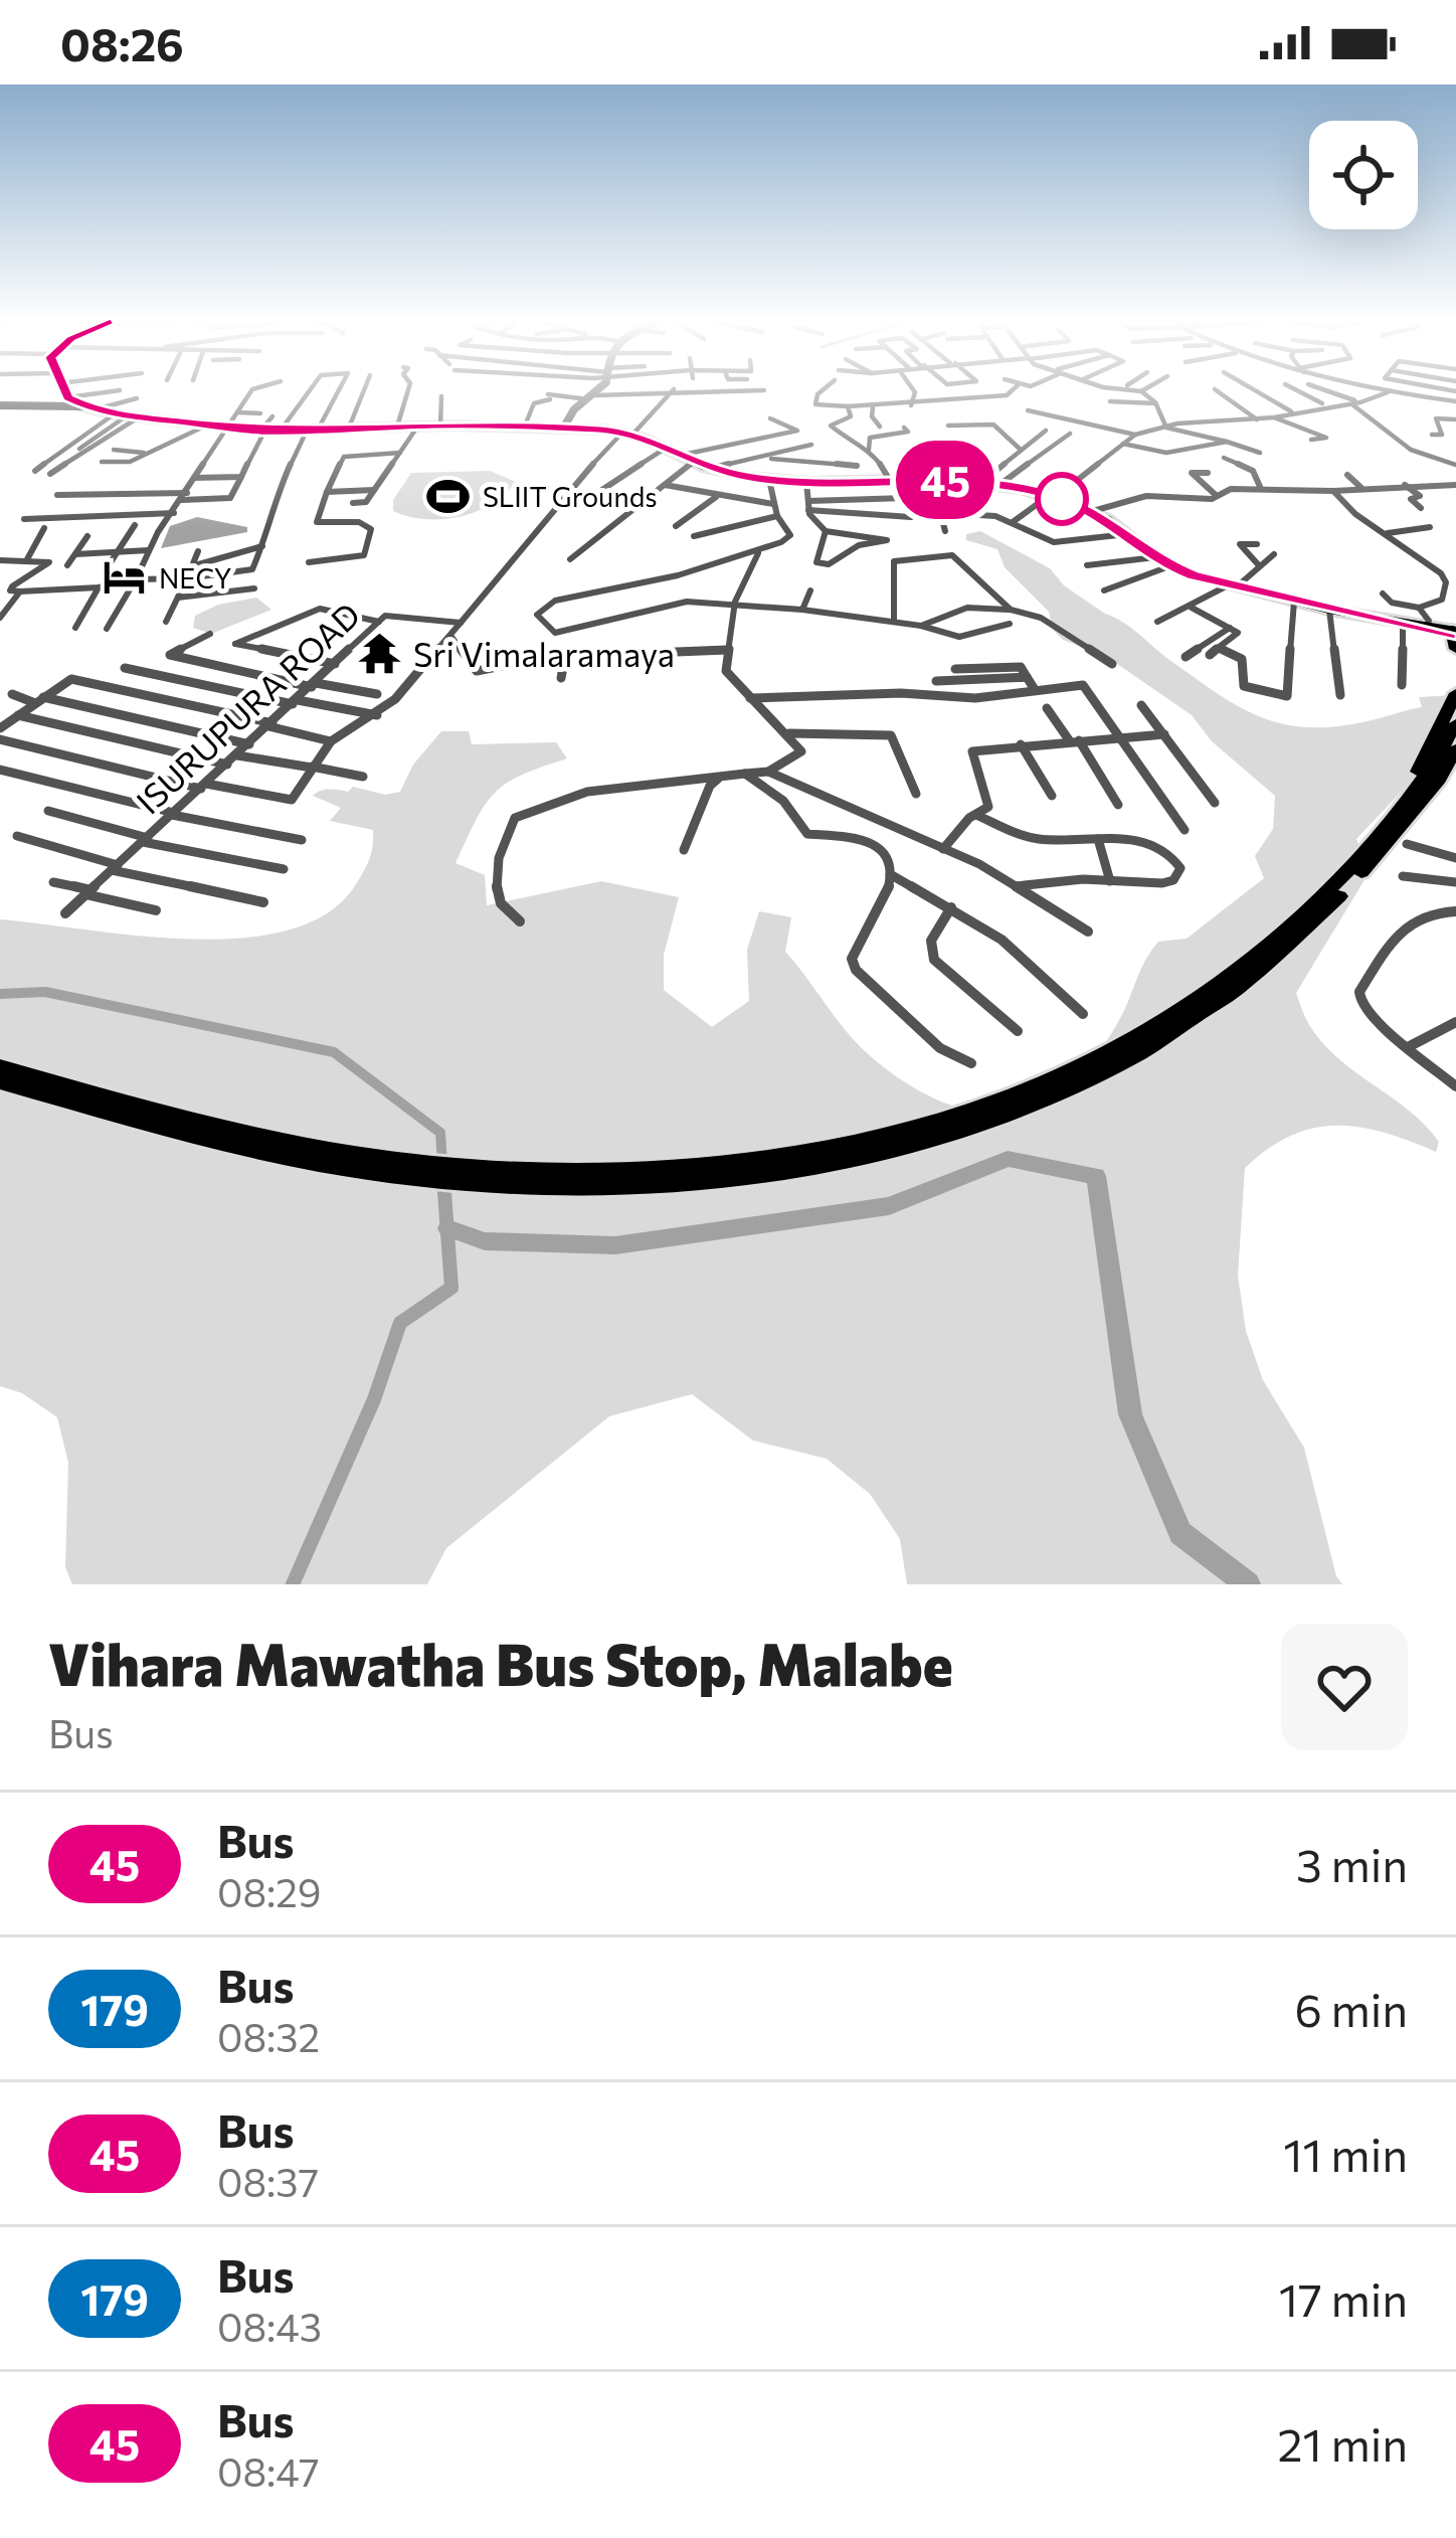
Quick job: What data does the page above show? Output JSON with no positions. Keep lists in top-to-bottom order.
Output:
{
  "streets": {
    "street": ["ISURUPURA ROAD"]
  },
  "places": {
    "sports": ["SLIIT Grounds"],
    "hotel": ["NECY"],
    "temple": ["Sri Vimalaramaya"]
  },
  "lines": ["bus line 45"],
  "page": {
    "status": "08:26",
    "on_map": "45",
    "heading": ["Vihara Mawatha Bus Stop, Malabe", "Bus"],
    "list": [
      {
        "mark": "45",
        "name": "Bus",
        "note": "08:29",
        "value": "3 min"
      },
      {
        "mark": "179",
        "name": "Bus",
        "note": "08:32",
        "value": "6 min"
      },
      {
        "mark": "45",
        "name": "Bus",
        "note": "08:37",
        "value": "11 min"
      },
      {
        "mark": "179",
        "name": "Bus",
        "note": "08:43",
        "value": "17 min"
      },
      {
        "mark": "45",
        "name": "Bus",
        "note": "08:47",
        "value": "21 min"
      }
    ]
  }
}
